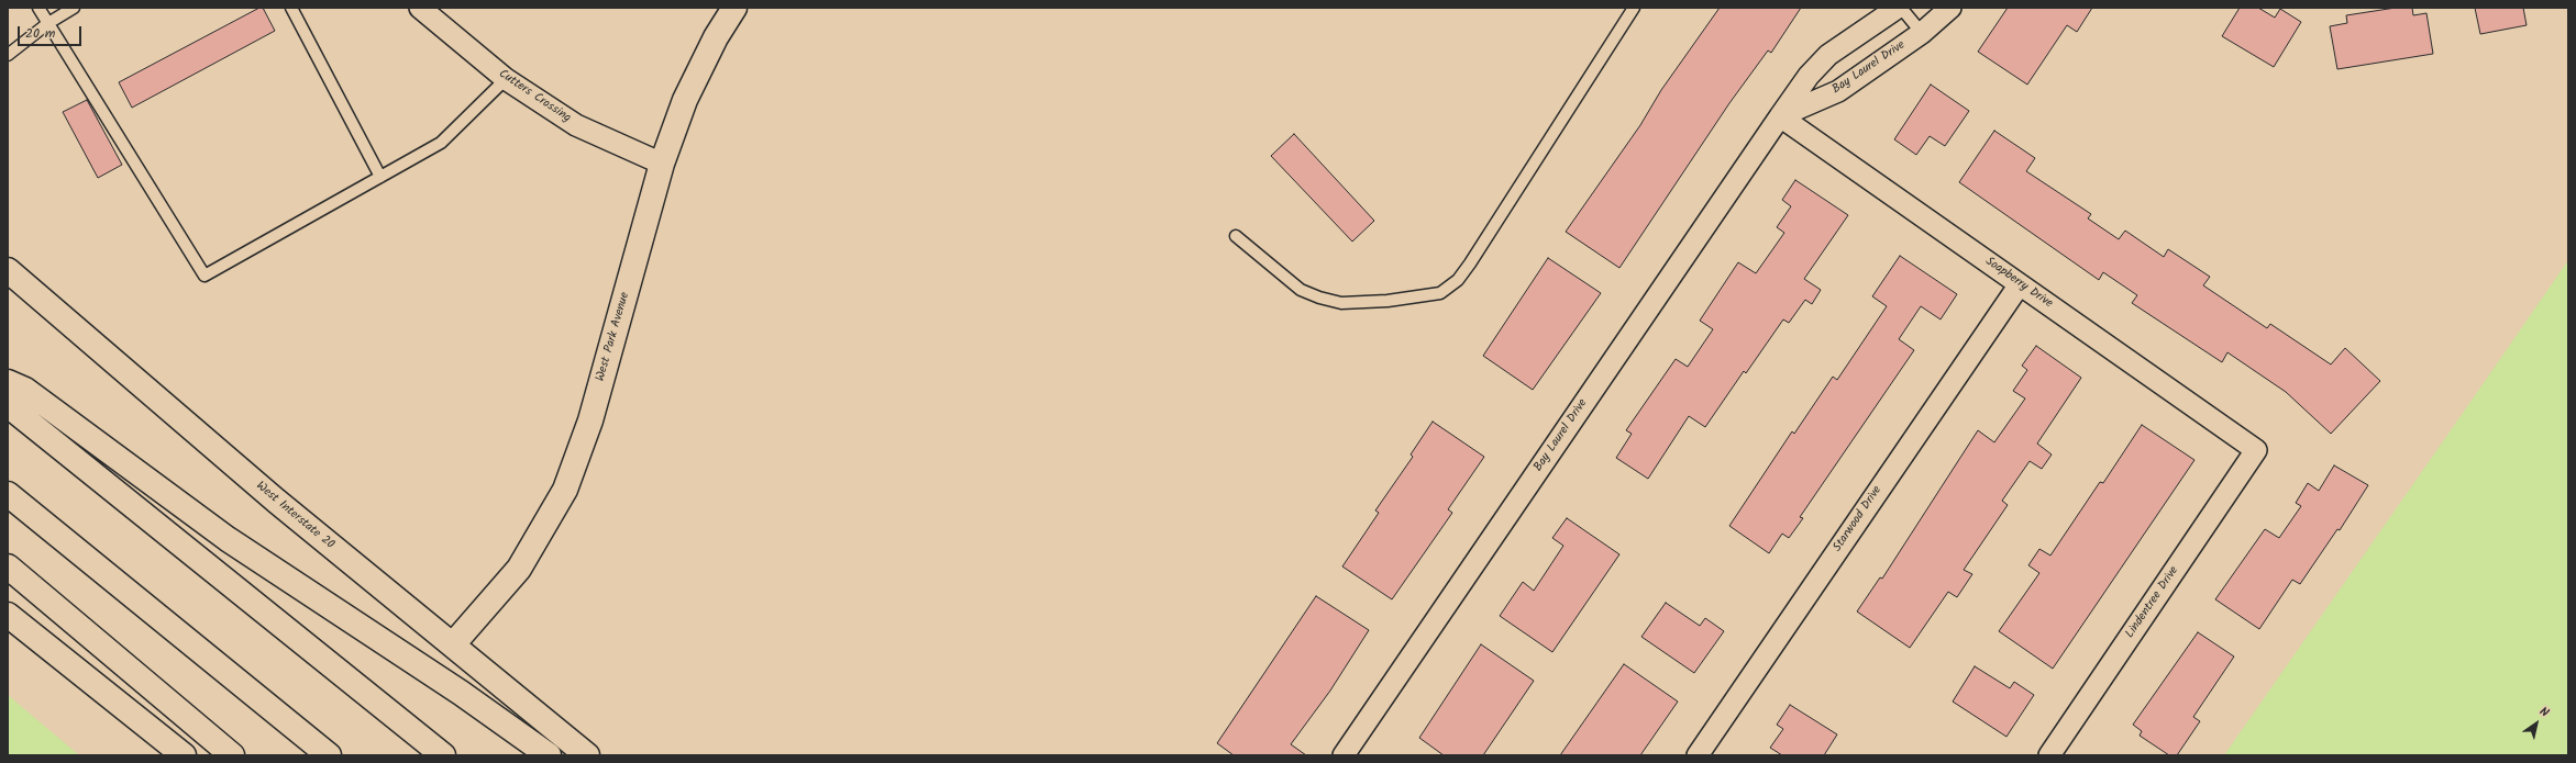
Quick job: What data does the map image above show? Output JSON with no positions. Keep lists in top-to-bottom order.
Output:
{
  "streets": {
    "main road": ["West Park Avenue", "West Interstate 20"],
    "street": [
      "Bay Laurel Drive",
      "Cutters Crossing",
      "Soapberry Drive",
      "Starwood Drive",
      "Lindentree Drive"
    ]
  },
  "crossings": [
    ["Bay Laurel Drive", "Soapberry Drive"],
    ["Cutters Crossing", "West Park Avenue"],
    ["Soapberry Drive", "Starwood Drive"],
    ["Soapberry Drive", "Lindentree Drive"],
    ["West Park Avenue", "West Interstate 20"]
  ],
  "scale_bar": "20 m",
  "north": "top right"
}
